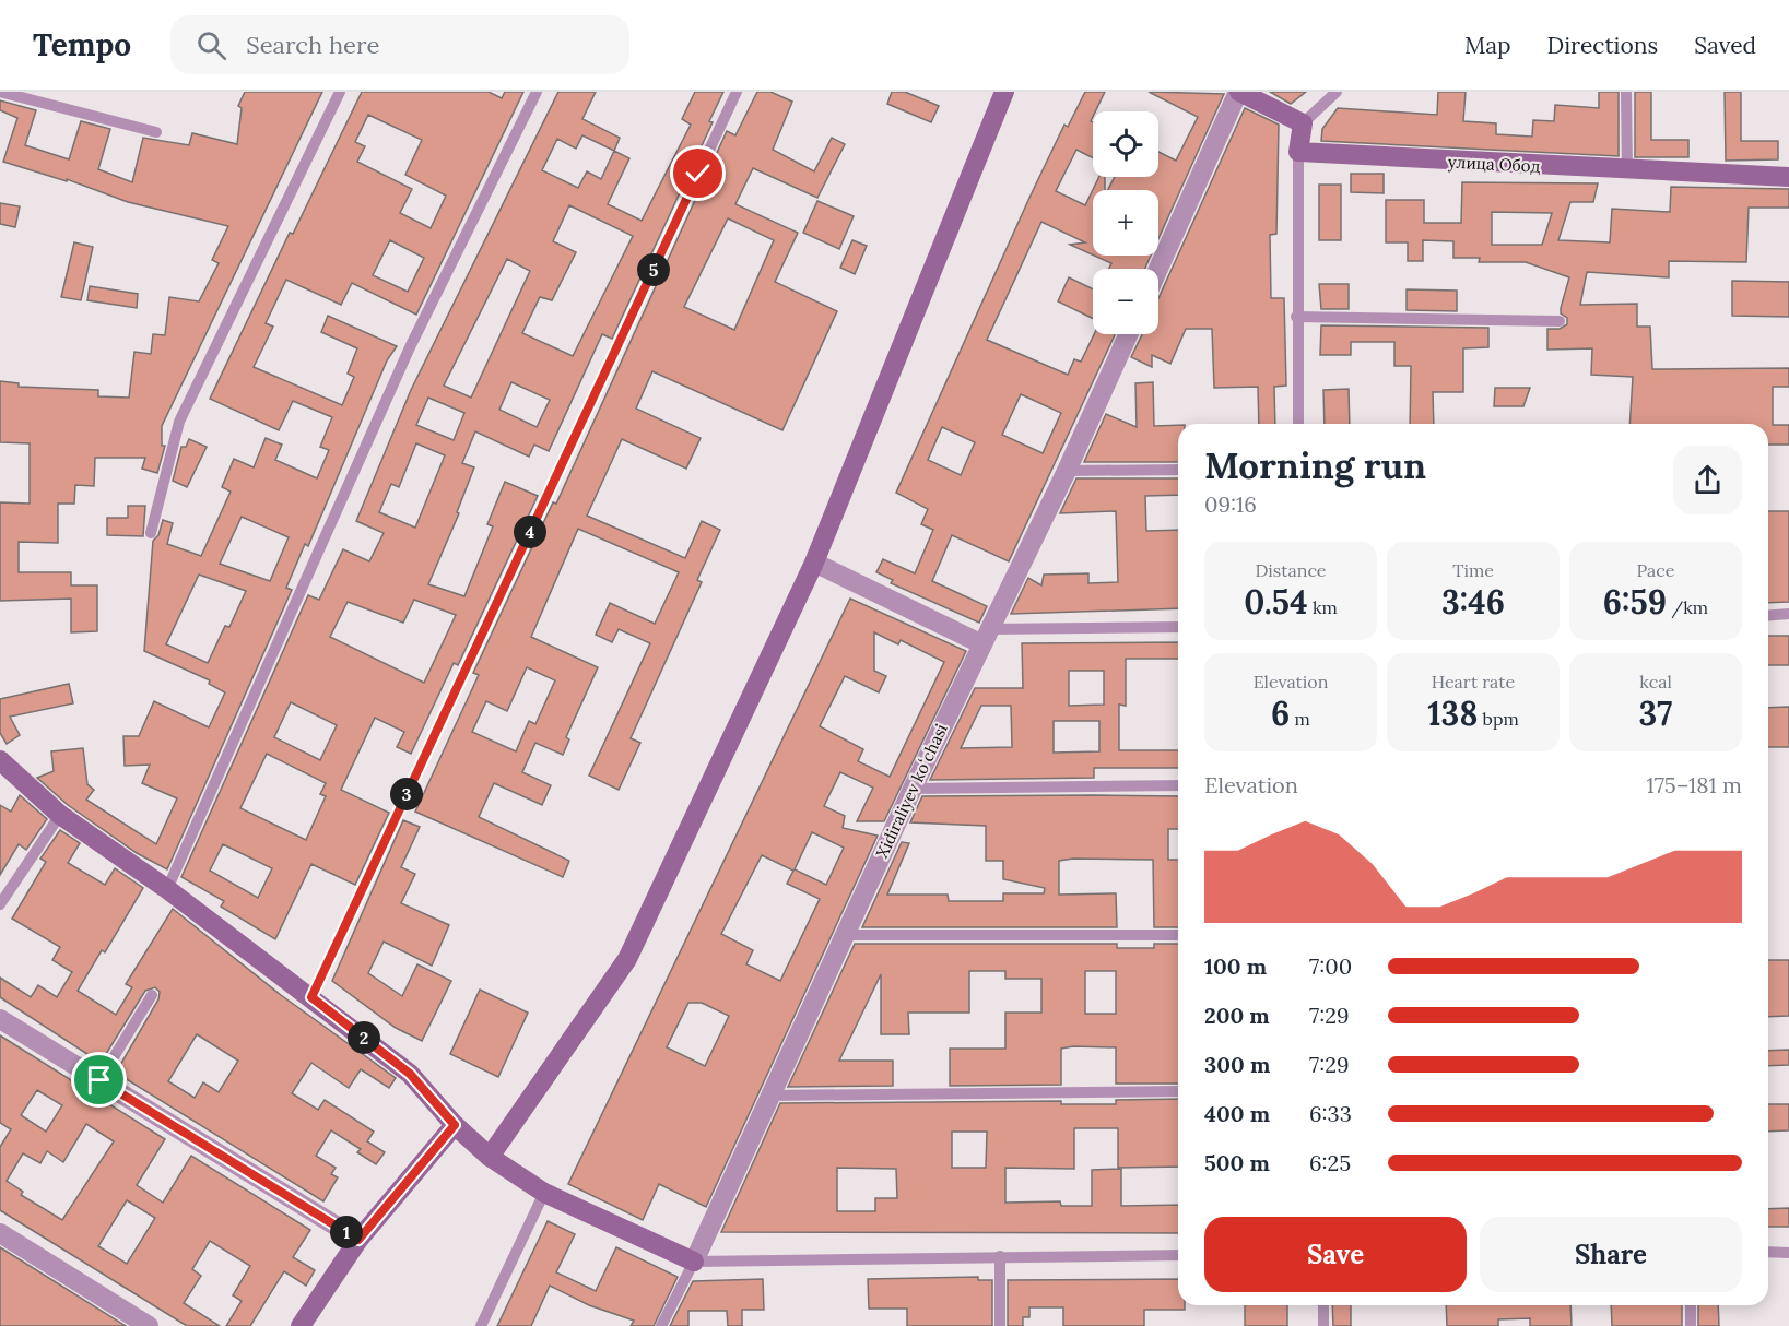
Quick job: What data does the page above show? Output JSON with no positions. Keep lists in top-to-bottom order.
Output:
{
  "streets": {
    "street": ["улица Обод", "Xidiraliyev koʻchasi"]
  },
  "page": {
    "header": "Tempo",
    "search": "Search here",
    "nav": ["Map", "Directions", "Saved"],
    "map_buttons": ["+", "−"],
    "pins": [
      "5",
      "4",
      "3",
      "2",
      "1"
    ],
    "heading": ["Morning run", "09:16"],
    "stats": [
      ["Distance", "0.54 km"],
      ["Time", "3:46"],
      ["Pace", "6:59 /km"],
      ["Elevation", "6 m"],
      ["Heart rate", "138 bpm"],
      ["kcal", "37"]
    ],
    "chart": ["Elevation", "175–181 m"],
    "list": [
      {
        "name": "100 m",
        "note": "7:00"
      },
      {
        "name": "200 m",
        "note": "7:29"
      },
      {
        "name": "300 m",
        "note": "7:29"
      },
      {
        "name": "400 m",
        "note": "6:33"
      },
      {
        "name": "500 m",
        "note": "6:25"
      }
    ],
    "buttons": ["Save", "Share"]
  }
}
